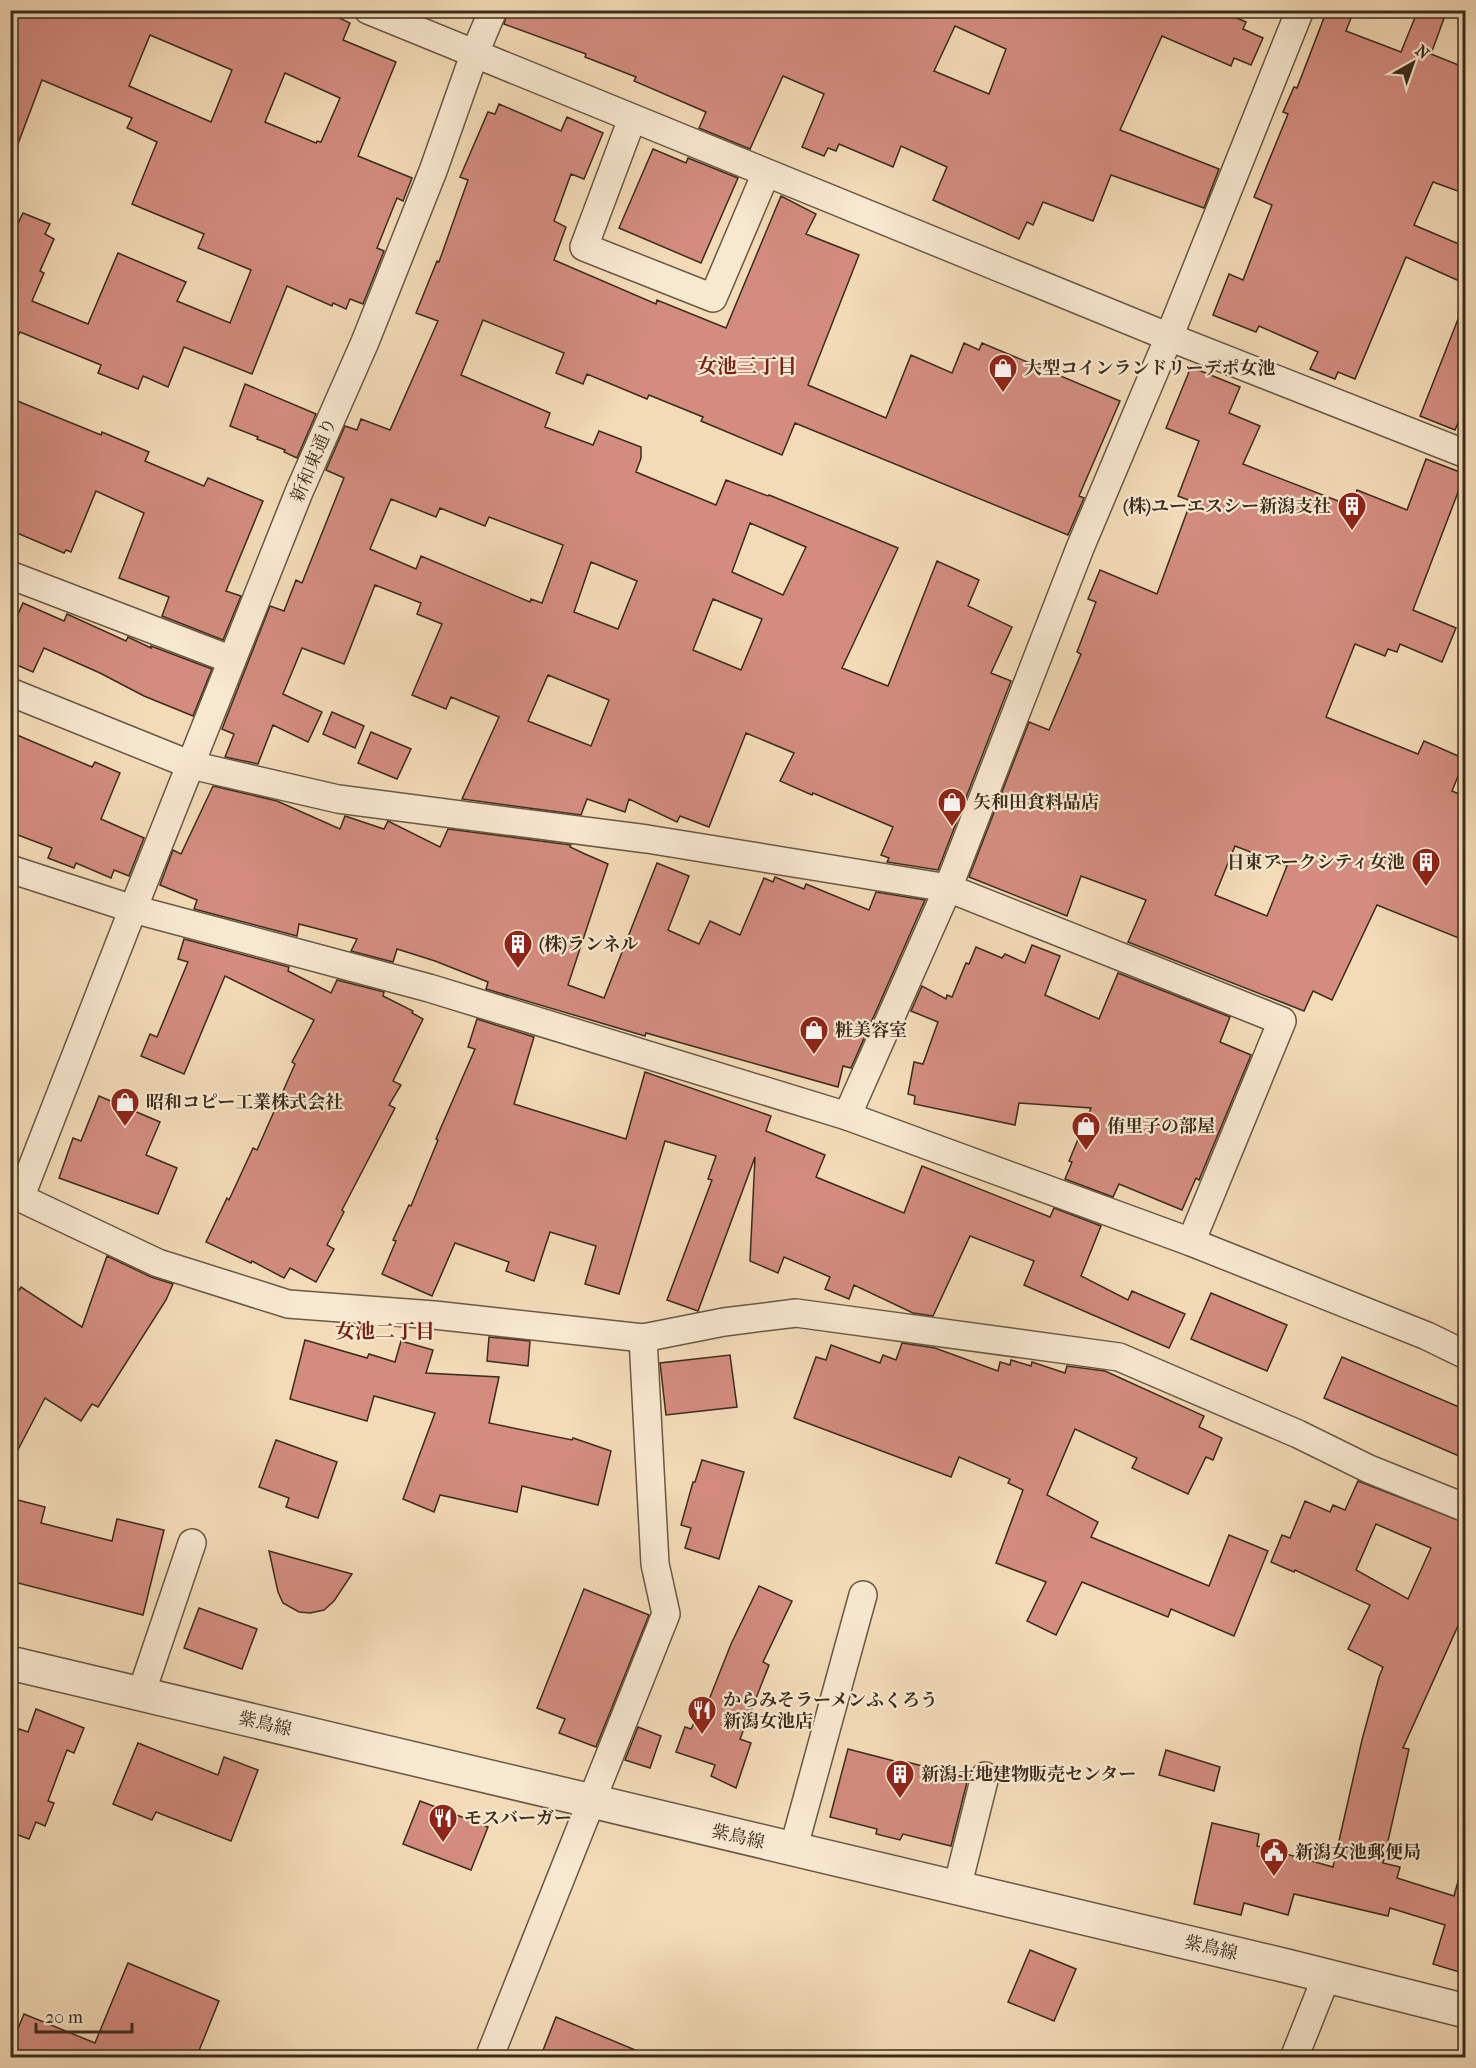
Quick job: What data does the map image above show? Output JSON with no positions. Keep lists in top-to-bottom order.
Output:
{
  "streets": {
    "street": ["新和東通り", "紫鳥線"]
  },
  "districts": ["女池三丁目", "女池二丁目"],
  "places": {
    "shop": [
      "大型コインランドリーデポ女池",
      "矢和田食料品店",
      "粧美容室",
      "昭和コピー工業株式会社",
      "侑里子の部屋"
    ],
    "building": [
      "(株)ユーエスシー新潟支社",
      "日東アークシティ女池",
      "(株)ランネル",
      "新潟土地建物販売センター"
    ],
    "restaurant": ["からみそラーメンふくろう 新潟女池店", "モスバーガー"],
    "public building": ["新潟女池郵便局"]
  },
  "scale_bar": "20 m",
  "north": "top right"
}
